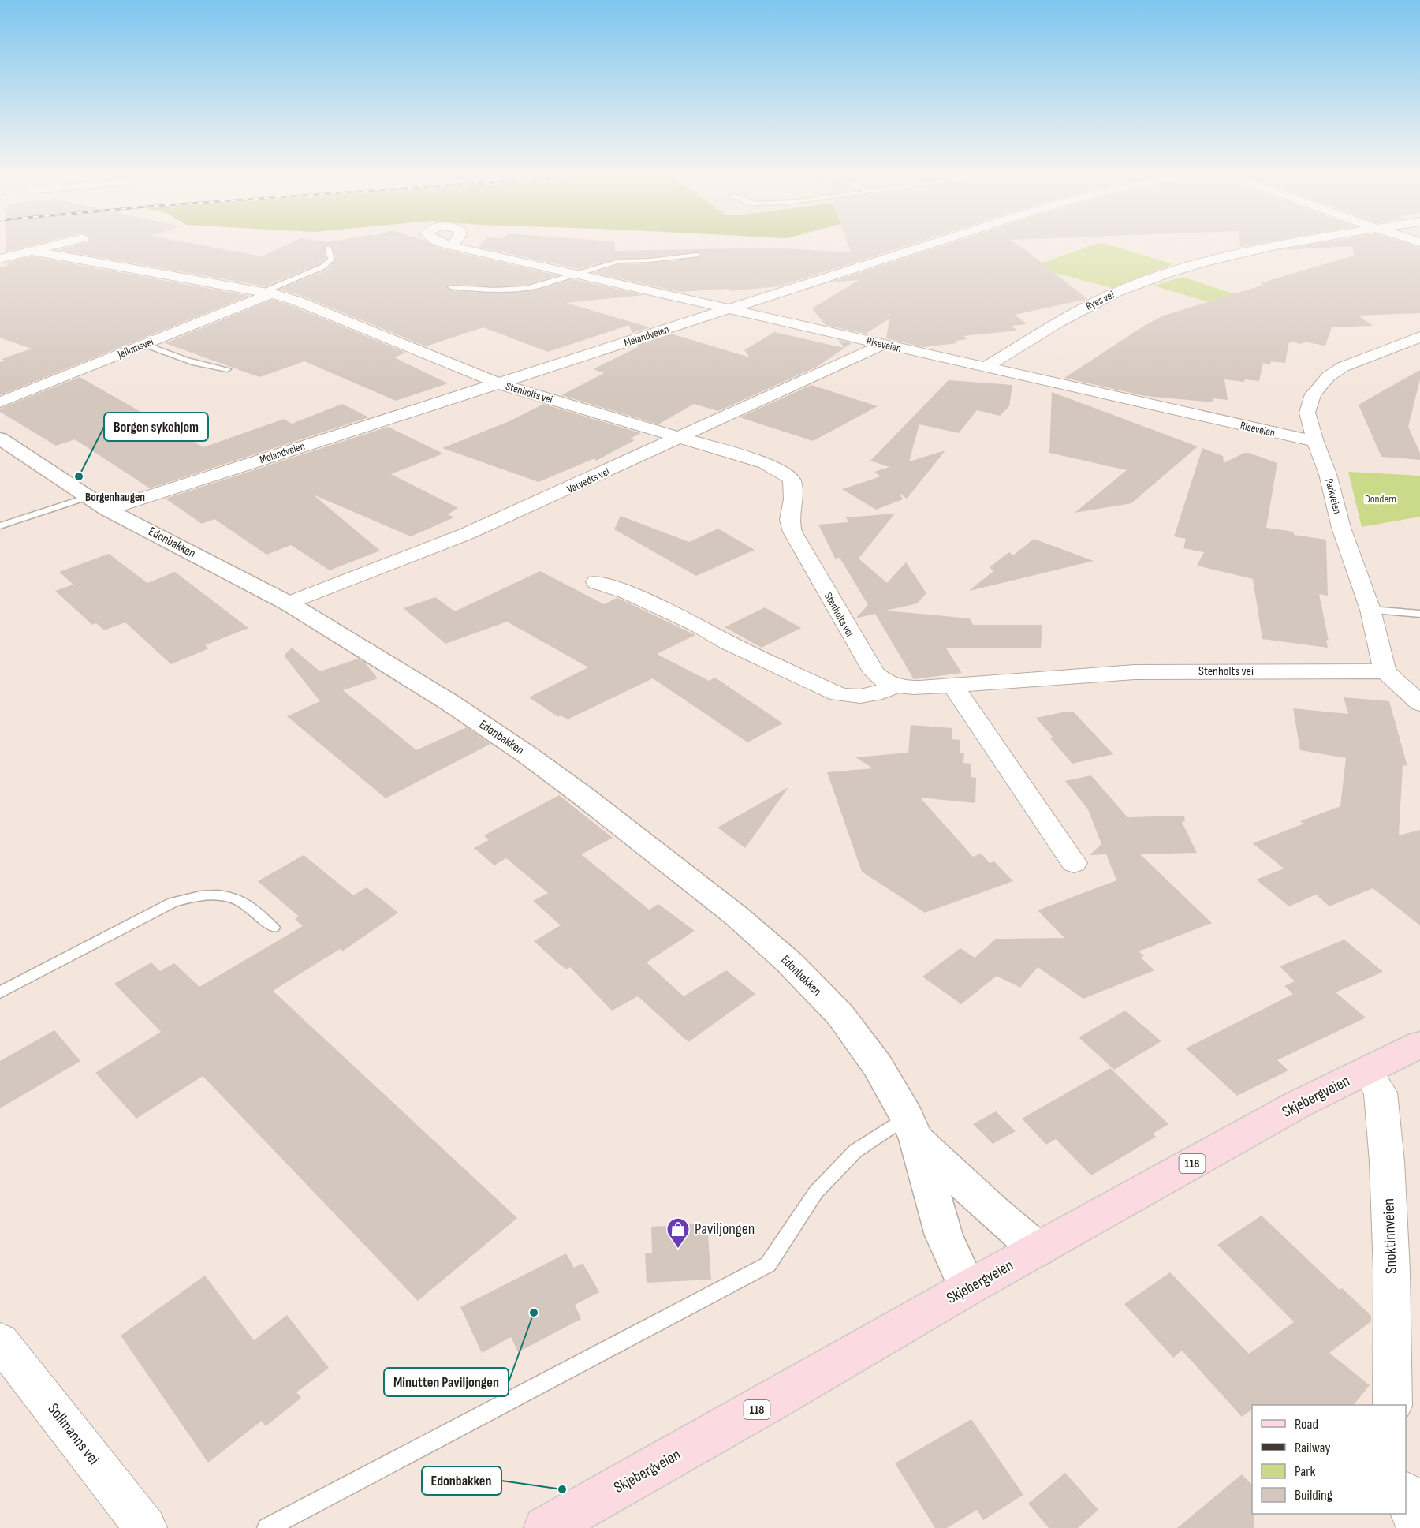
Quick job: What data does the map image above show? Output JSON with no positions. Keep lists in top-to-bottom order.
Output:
{
  "streets": {
    "main road": ["Skjebergveien", "118"],
    "street": [
      "Ryes vei",
      "Melandveien",
      "Riseveien",
      "Jellumsvei",
      "Stenholts vei",
      "Vatvedts vei",
      "Parkveien",
      "Edonbakken",
      "Snoktinnveien",
      "Sollmanns vei"
    ]
  },
  "crossings": [
    ["Ryes vei", "Riseveien"],
    ["Melandveien", "Riseveien"],
    ["Melandveien", "Stenholts vei"],
    ["Melandveien", "Edonbakken"],
    ["Riseveien", "Vatvedts vei"],
    ["Riseveien", "Parkveien"],
    ["Jellumsvei", "Stenholts vei"],
    ["Stenholts vei", "Vatvedts vei"],
    ["Stenholts vei", "Parkveien"],
    ["Vatvedts vei", "Edonbakken"],
    ["Edonbakken", "Skjebergveien"],
    ["Skjebergveien", "Snoktinnveien"]
  ],
  "districts": ["Borgenhaugen"],
  "parks": ["Dondern"],
  "places": {
    "other": ["Borgen sykehjem", "Minutten Paviljongen", "Edonbakken"],
    "shop": ["Paviljongen"]
  },
  "legend": [
    "Road",
    "Railway",
    "Park",
    "Building"
  ]
}
